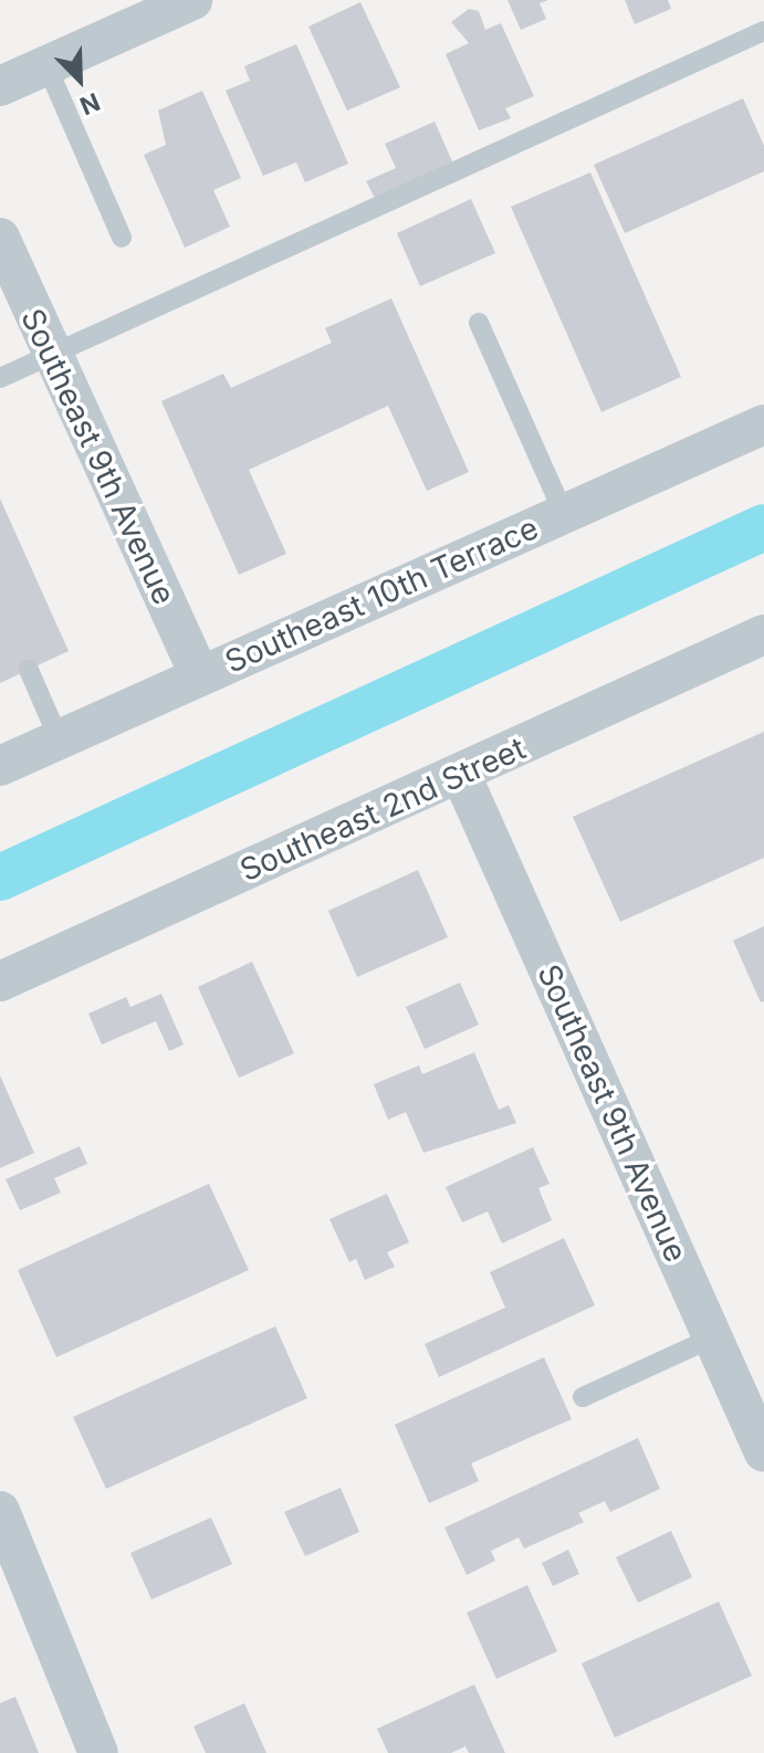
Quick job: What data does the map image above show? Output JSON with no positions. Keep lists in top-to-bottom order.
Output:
{
  "streets": {
    "street": ["Southeast 9th Avenue", "Southeast 10th Terrace", "Southeast 2nd Street"]
  },
  "crossings": [
    ["Southeast 9th Avenue", "Southeast 10th Terrace"],
    ["Southeast 9th Avenue", "Southeast 2nd Street"]
  ],
  "north": "bottom right"
}
